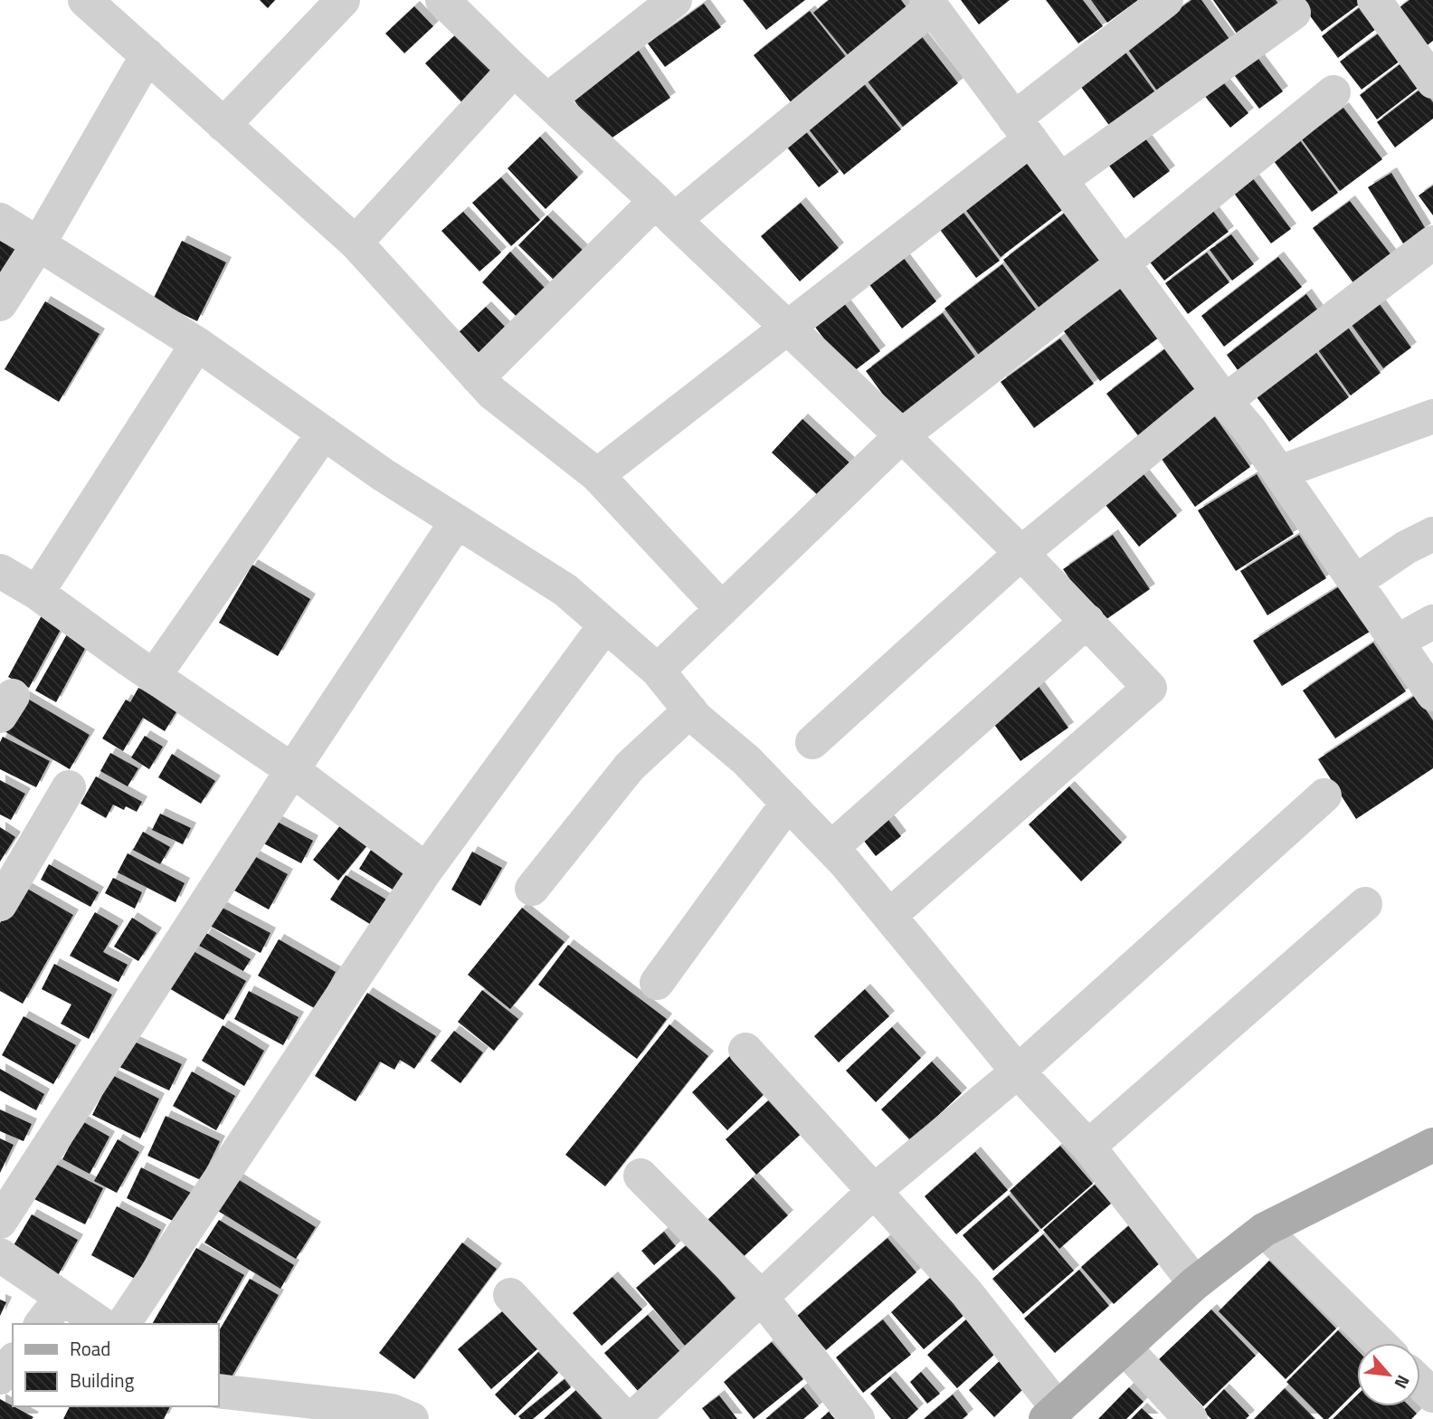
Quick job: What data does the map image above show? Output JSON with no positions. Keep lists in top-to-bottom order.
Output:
{
  "legend": ["Road", "Building"],
  "north": "bottom right"
}
